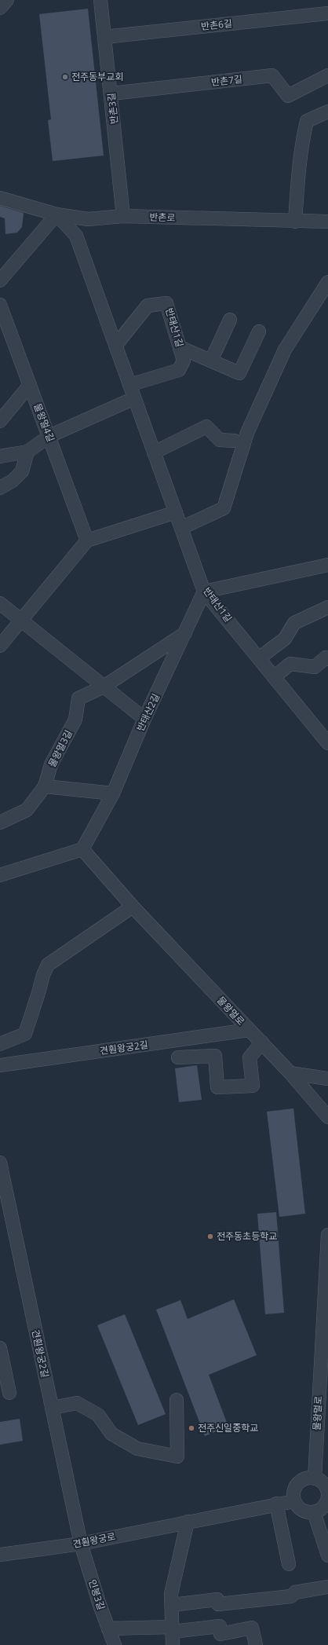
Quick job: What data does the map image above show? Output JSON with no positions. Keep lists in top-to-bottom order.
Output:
{
  "streets": {
    "street": [
      "반촌6길",
      "반촌7길",
      "반촌3길",
      "반촌로",
      "반태산1길",
      "물왕멀4길",
      "반태산2길",
      "물왕멀3길",
      "물왕멀로",
      "견훤왕궁2길",
      "견훤왕궁로",
      "인봉3길"
    ]
  },
  "crossings": [
    ["반촌6길", "반촌3길"],
    ["반촌7길", "반촌3길"],
    ["반촌3길", "반촌로"],
    ["반촌로", "반태산1길"],
    ["반태산1길", "반태산2길"],
    ["반태산2길", "물왕멀3길"],
    ["반태산2길", "물왕멀로"],
    ["물왕멀로", "견훤왕궁2길"],
    ["물왕멀로", "견훤왕궁로"],
    ["견훤왕궁2길", "견훤왕궁로"],
    ["견훤왕궁2길", "인봉3길"],
    ["견훤왕궁로", "인봉3길"]
  ],
  "places": ["전주동부교회", "전주동초등학교", "전주신일중학교"]
}
